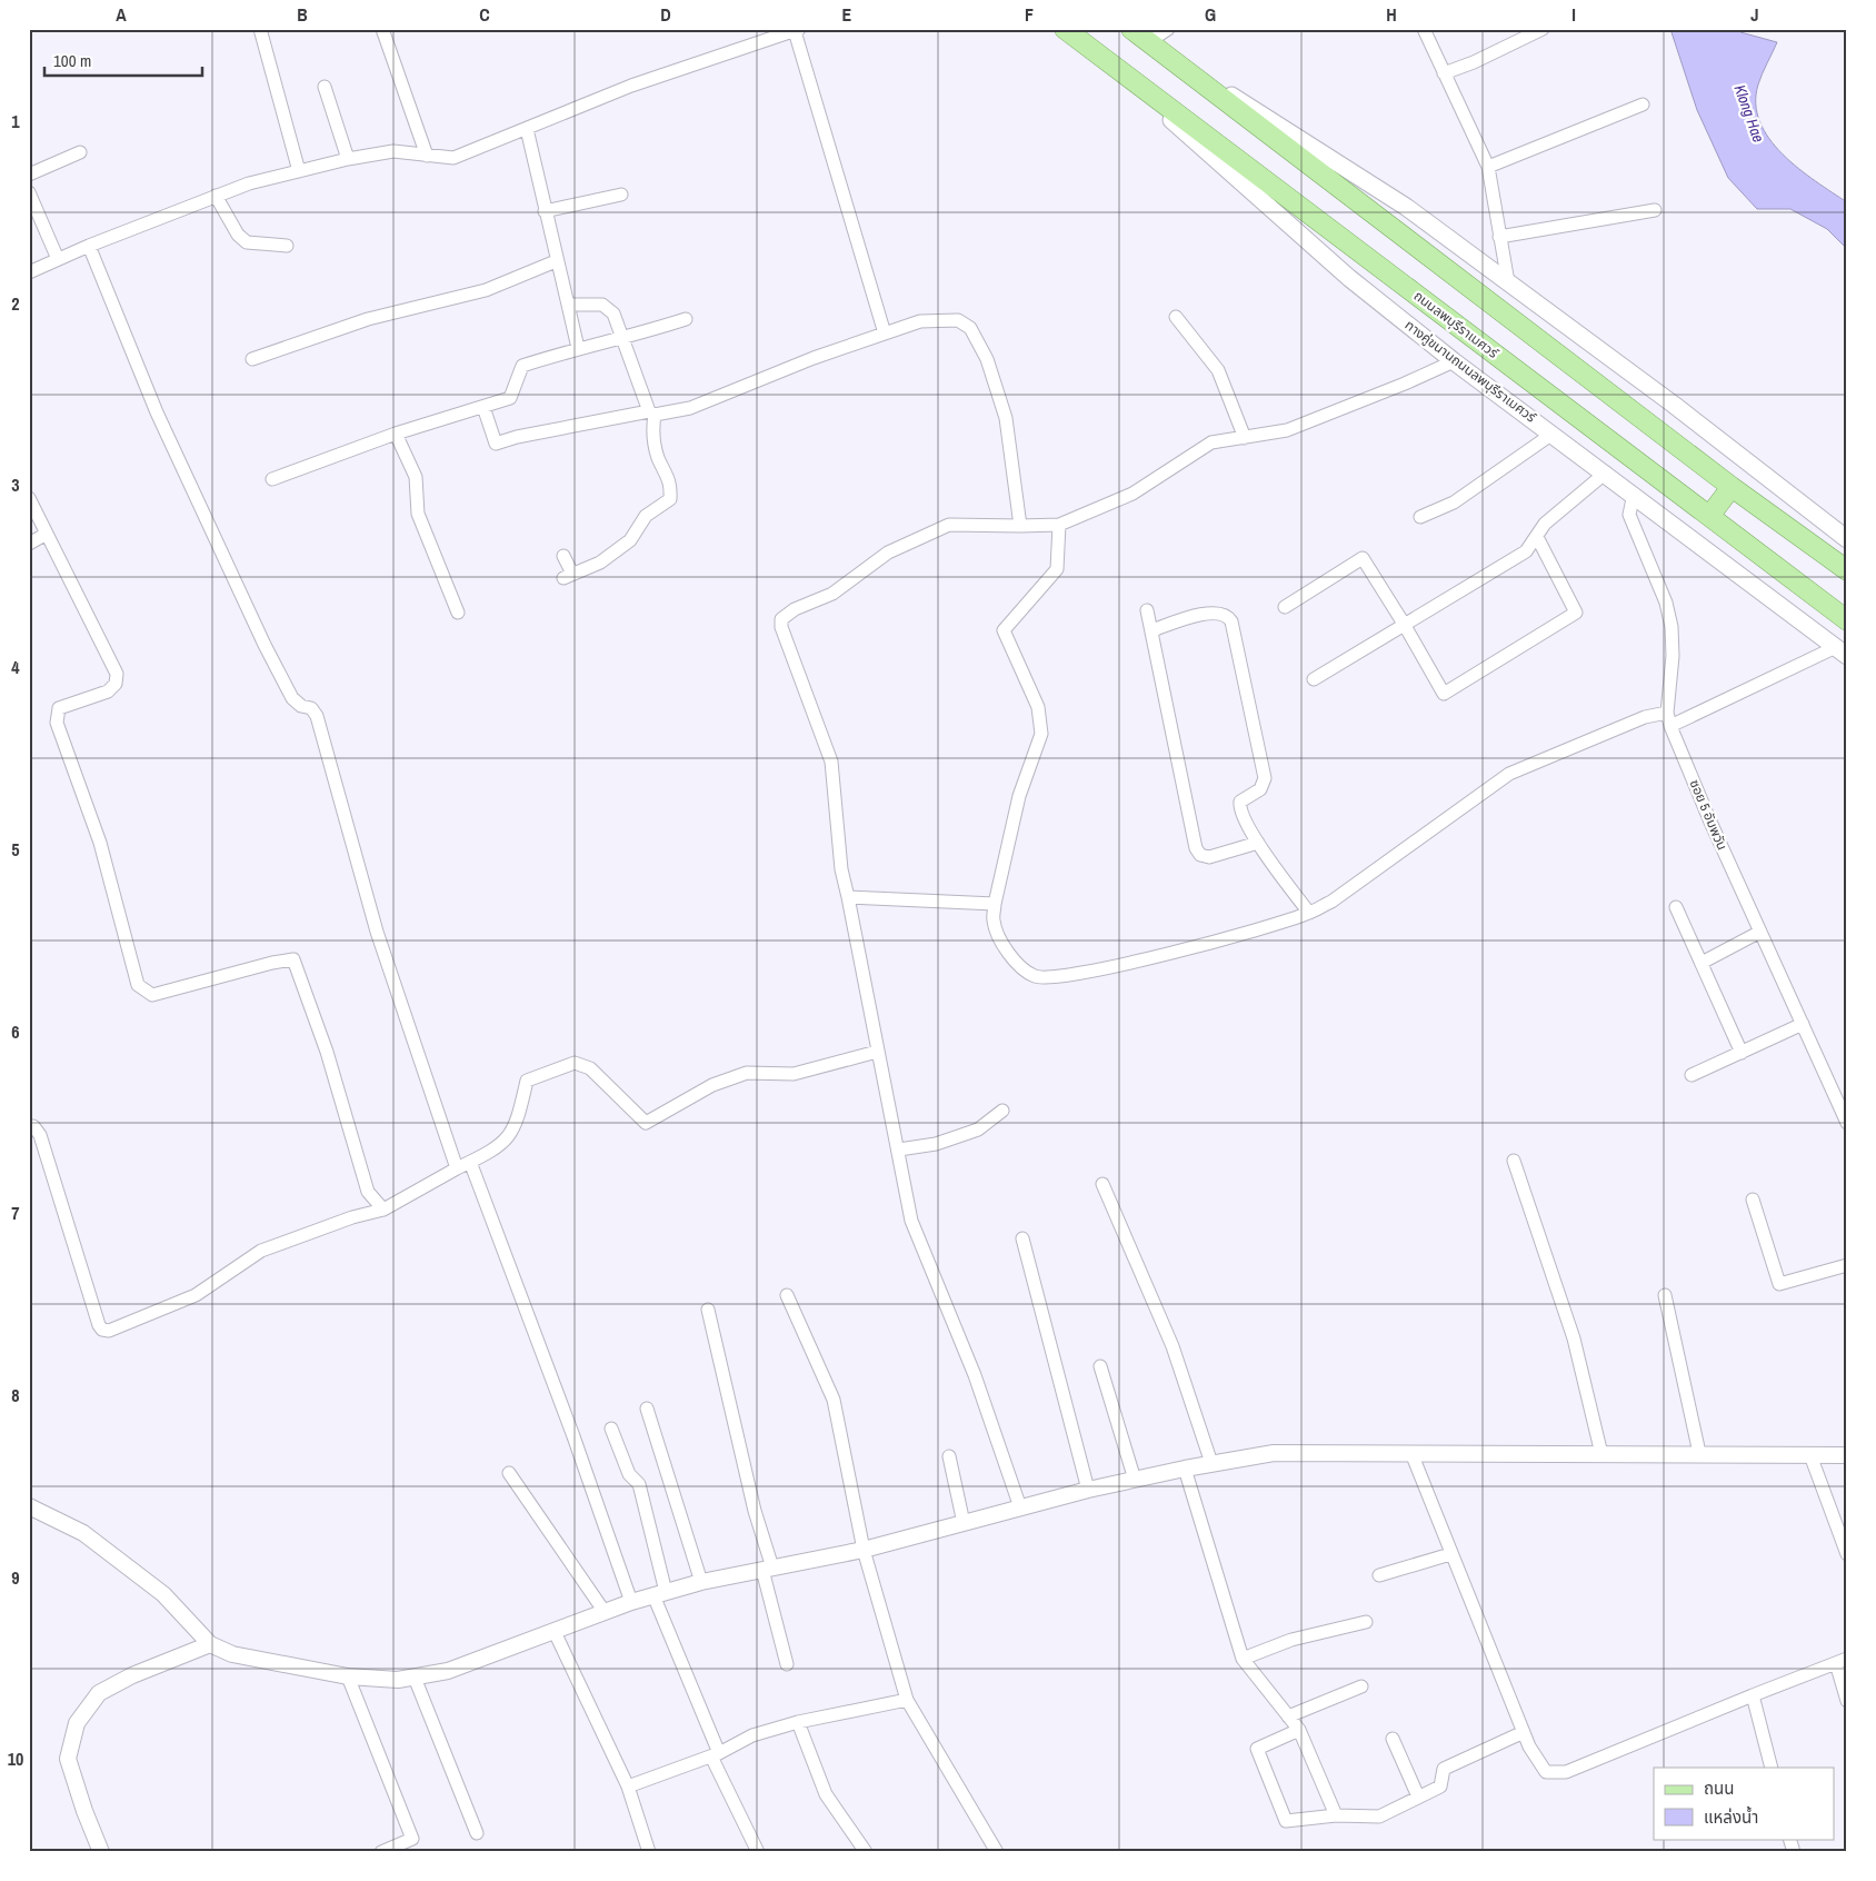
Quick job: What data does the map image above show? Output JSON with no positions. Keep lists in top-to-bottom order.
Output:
{
  "streets": {
    "main road": ["ถนนลพบุรีราเมศวร์", "ทางคู่ขนานถนนลพบุรีราเมศวร์"],
    "street": ["ซอย 5 อัมพวัน"]
  },
  "crossings": [
    ["ถนนลพบุรีราเมศวร์", "ทางคู่ขนานถนนลพบุรีราเมศวร์"],
    ["ทางคู่ขนานถนนลพบุรีราเมศวร์", "ซอย 5 อัมพวัน"]
  ],
  "water": ["Klong Hae"],
  "legend": ["ถนน", "แหล่งน้ำ"],
  "scale_bar": "100 m",
  "grid": {
    "columns": [
      "A",
      "B",
      "C",
      "D",
      "E",
      "F",
      "G",
      "H",
      "I",
      "J"
    ],
    "rows": [
      "1",
      "2",
      "3",
      "4",
      "5",
      "6",
      "7",
      "8",
      "9",
      "10"
    ]
  }
}
